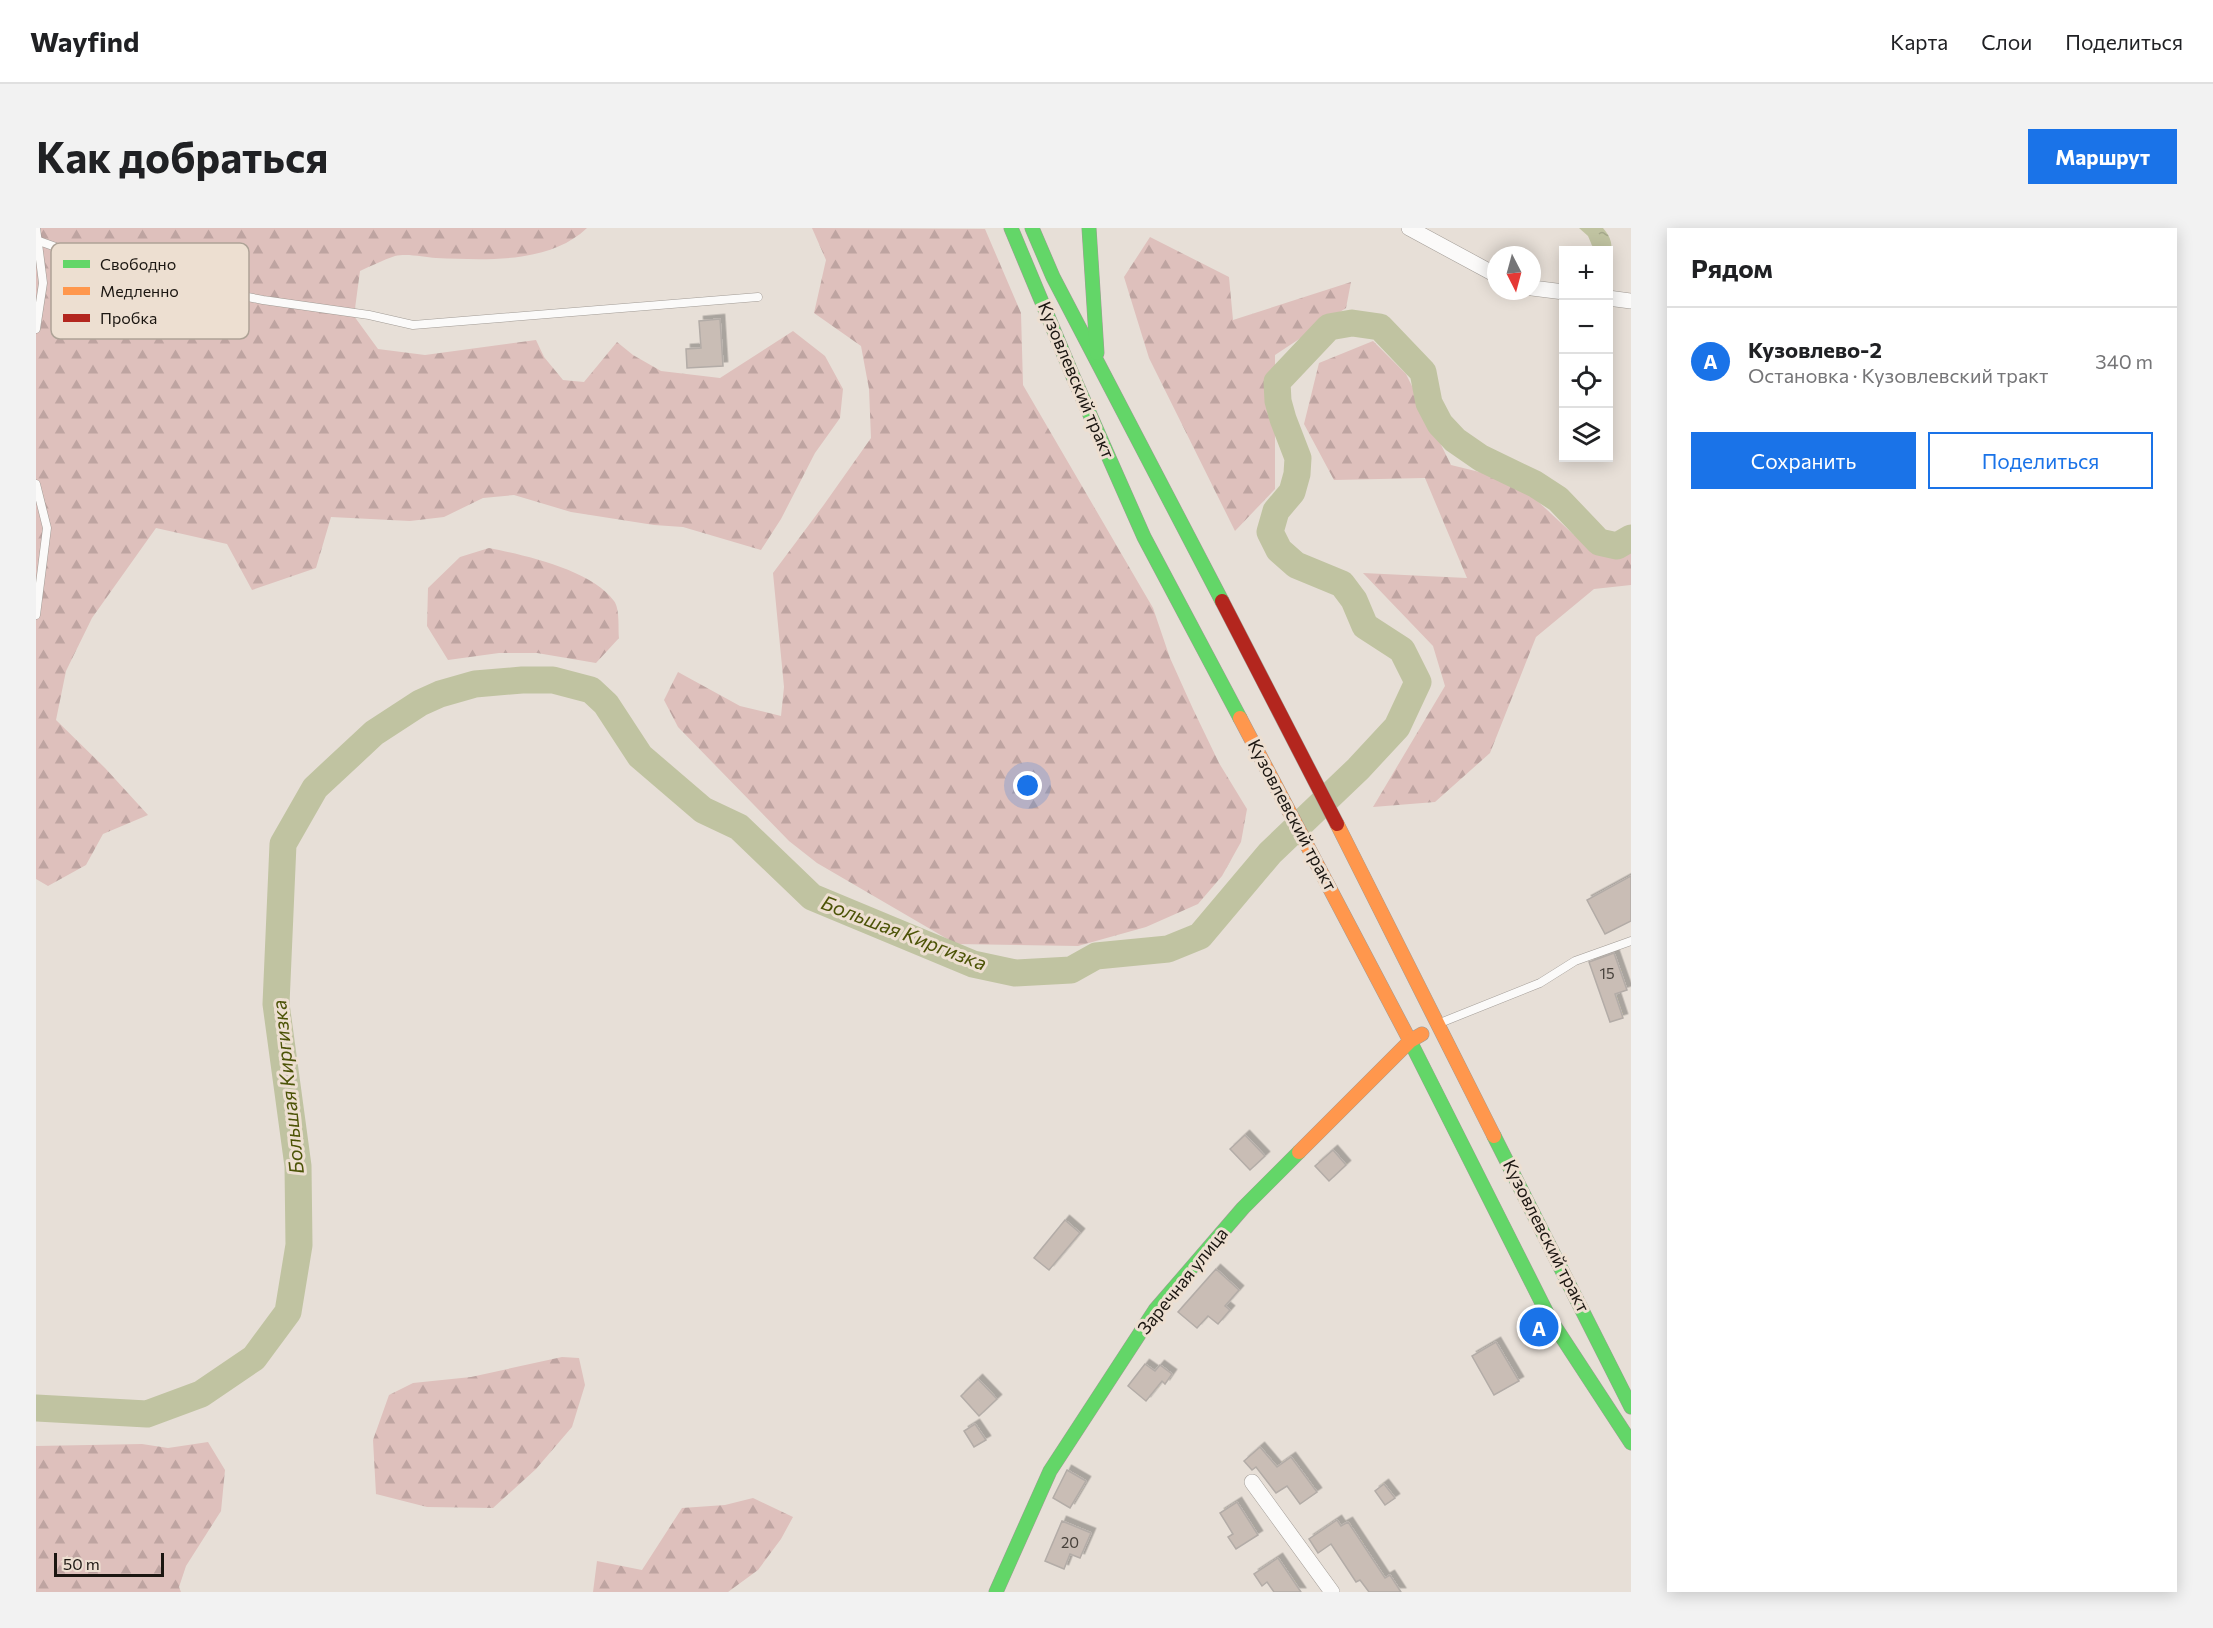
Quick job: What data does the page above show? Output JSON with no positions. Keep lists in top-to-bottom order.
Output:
{
  "streets": {
    "main road": ["Кузовлевский тракт", "Заречная улица"]
  },
  "crossings": [
    ["Кузовлевский тракт", "Заречная улица"]
  ],
  "water": ["Большая Киргизка"],
  "house_numbers": ["15", "20"],
  "legend": ["Свободно", "Медленно", "Пробка"],
  "scale_bar": "50 m",
  "north": "bottom",
  "page": {
    "header": "Wayfind",
    "nav": ["Карта", "Слои", "Поделиться"],
    "buttons": [
      "Маршрут",
      ["Сохранить", "Поделиться"]
    ],
    "title": "Как добраться",
    "heading": "Рядом",
    "map_buttons": ["+", "−"],
    "list": [
      {
        "mark": "A",
        "name": "Кузовлево-2",
        "note": "Остановка · Кузовлевский тракт",
        "value": "340 m"
      }
    ],
    "pins": "A",
    "scale": "50 m"
  }
}
